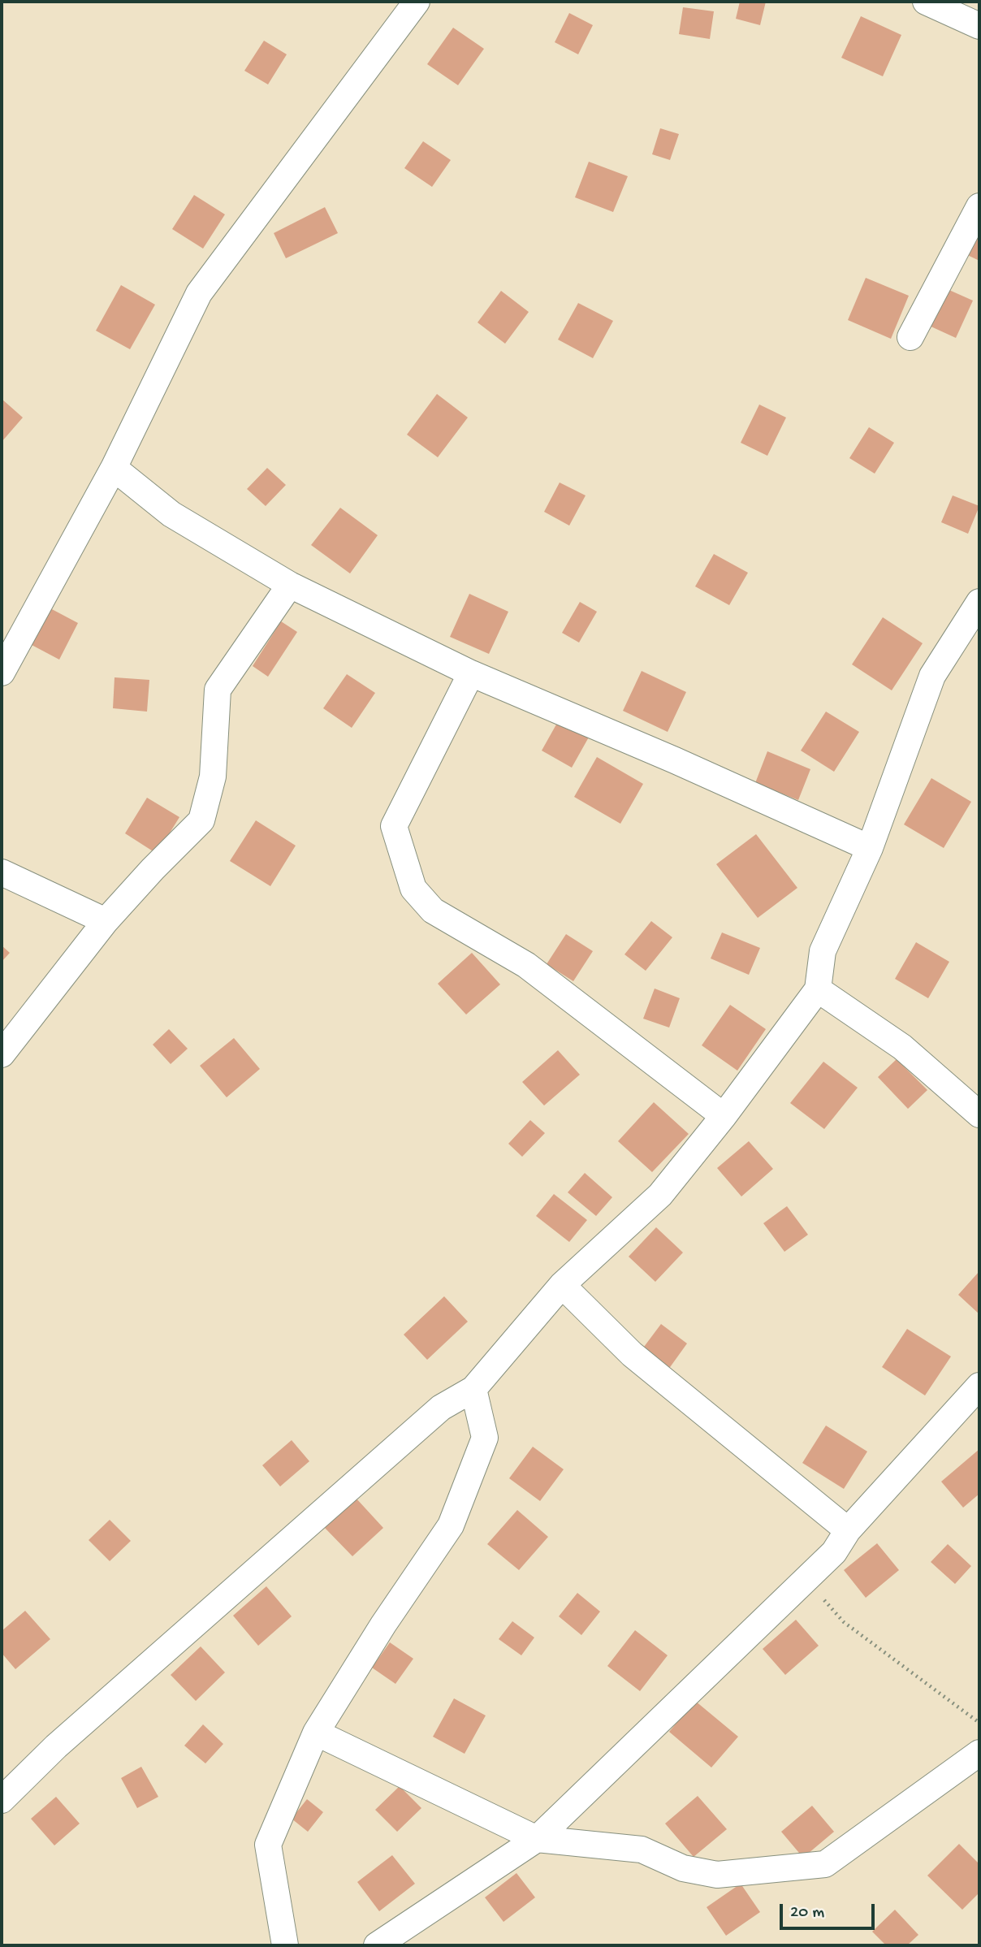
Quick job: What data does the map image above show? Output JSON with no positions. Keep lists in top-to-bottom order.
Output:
{
  "scale_bar": "20 m"
}
